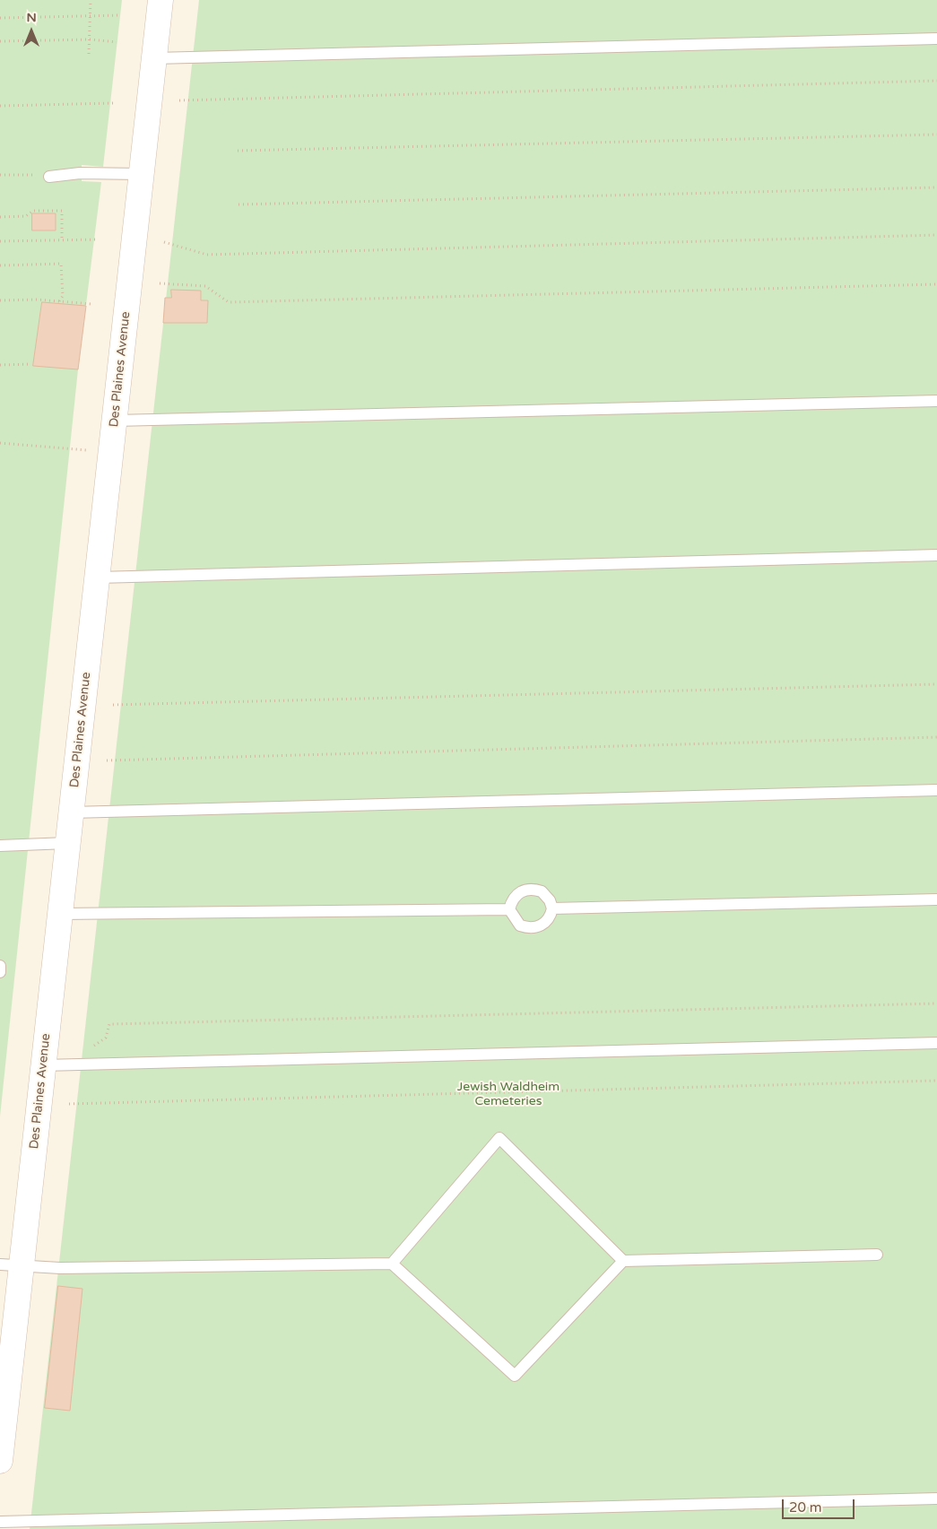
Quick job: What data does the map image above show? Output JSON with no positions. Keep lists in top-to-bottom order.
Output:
{
  "streets": {
    "main road": ["Des Plaines Avenue"]
  },
  "parks": ["Jewish Waldheim Cemeteries"],
  "scale_bar": "20 m",
  "north": "top"
}
